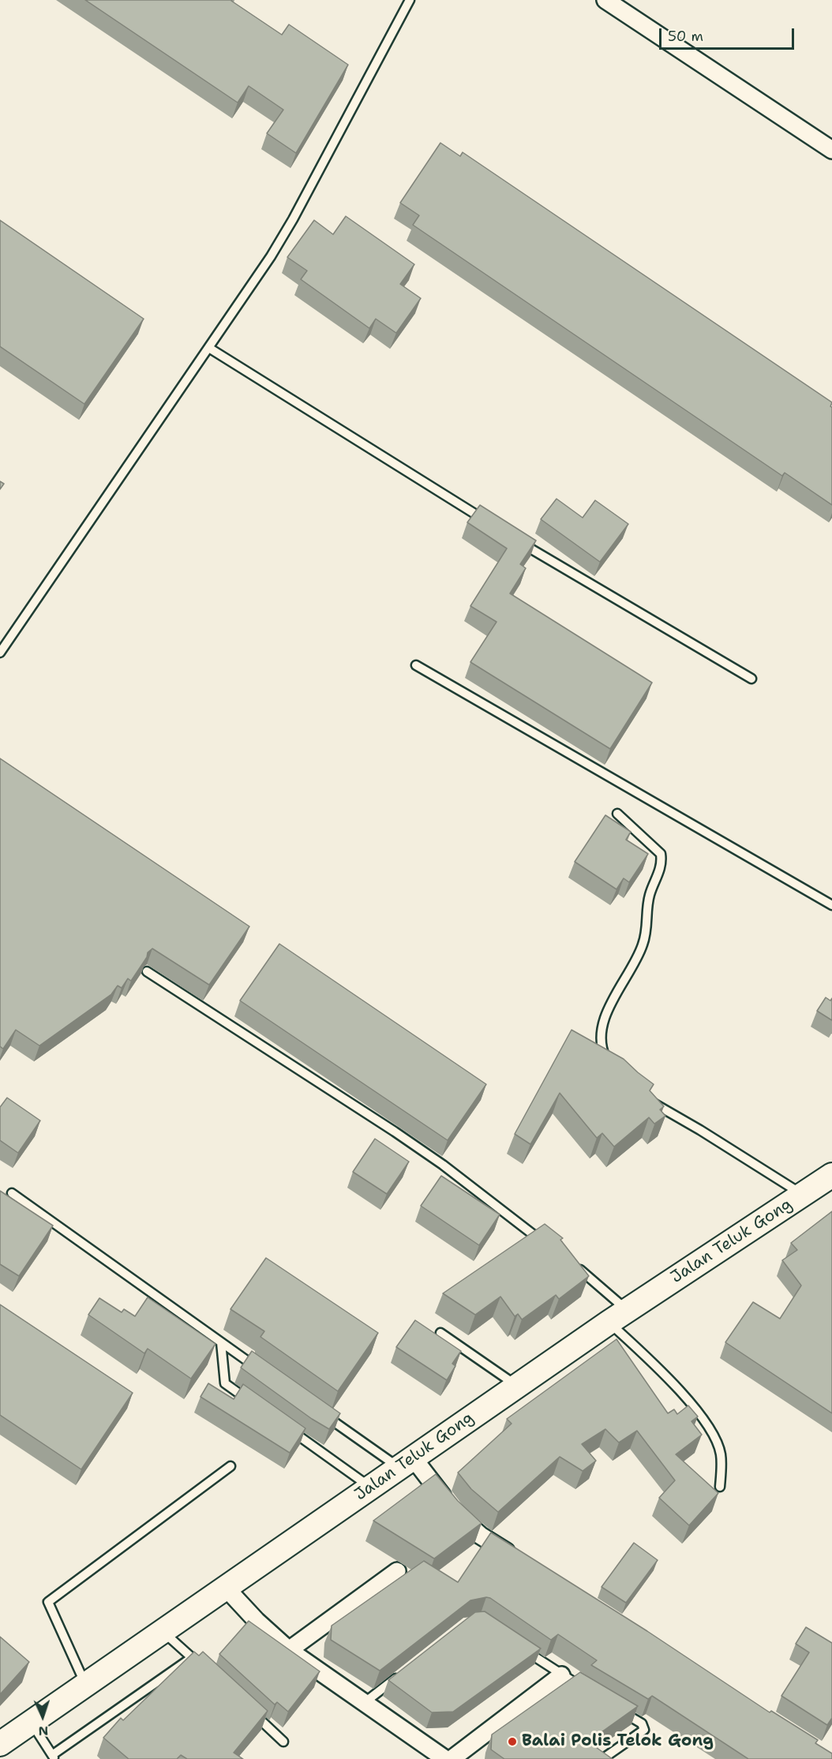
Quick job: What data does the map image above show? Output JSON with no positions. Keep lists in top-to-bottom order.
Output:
{
  "streets": {
    "street": ["Jalan Teluk Gong"]
  },
  "places": ["Balai Polis Telok Gong"],
  "scale_bar": "50 m",
  "north": "bottom"
}
